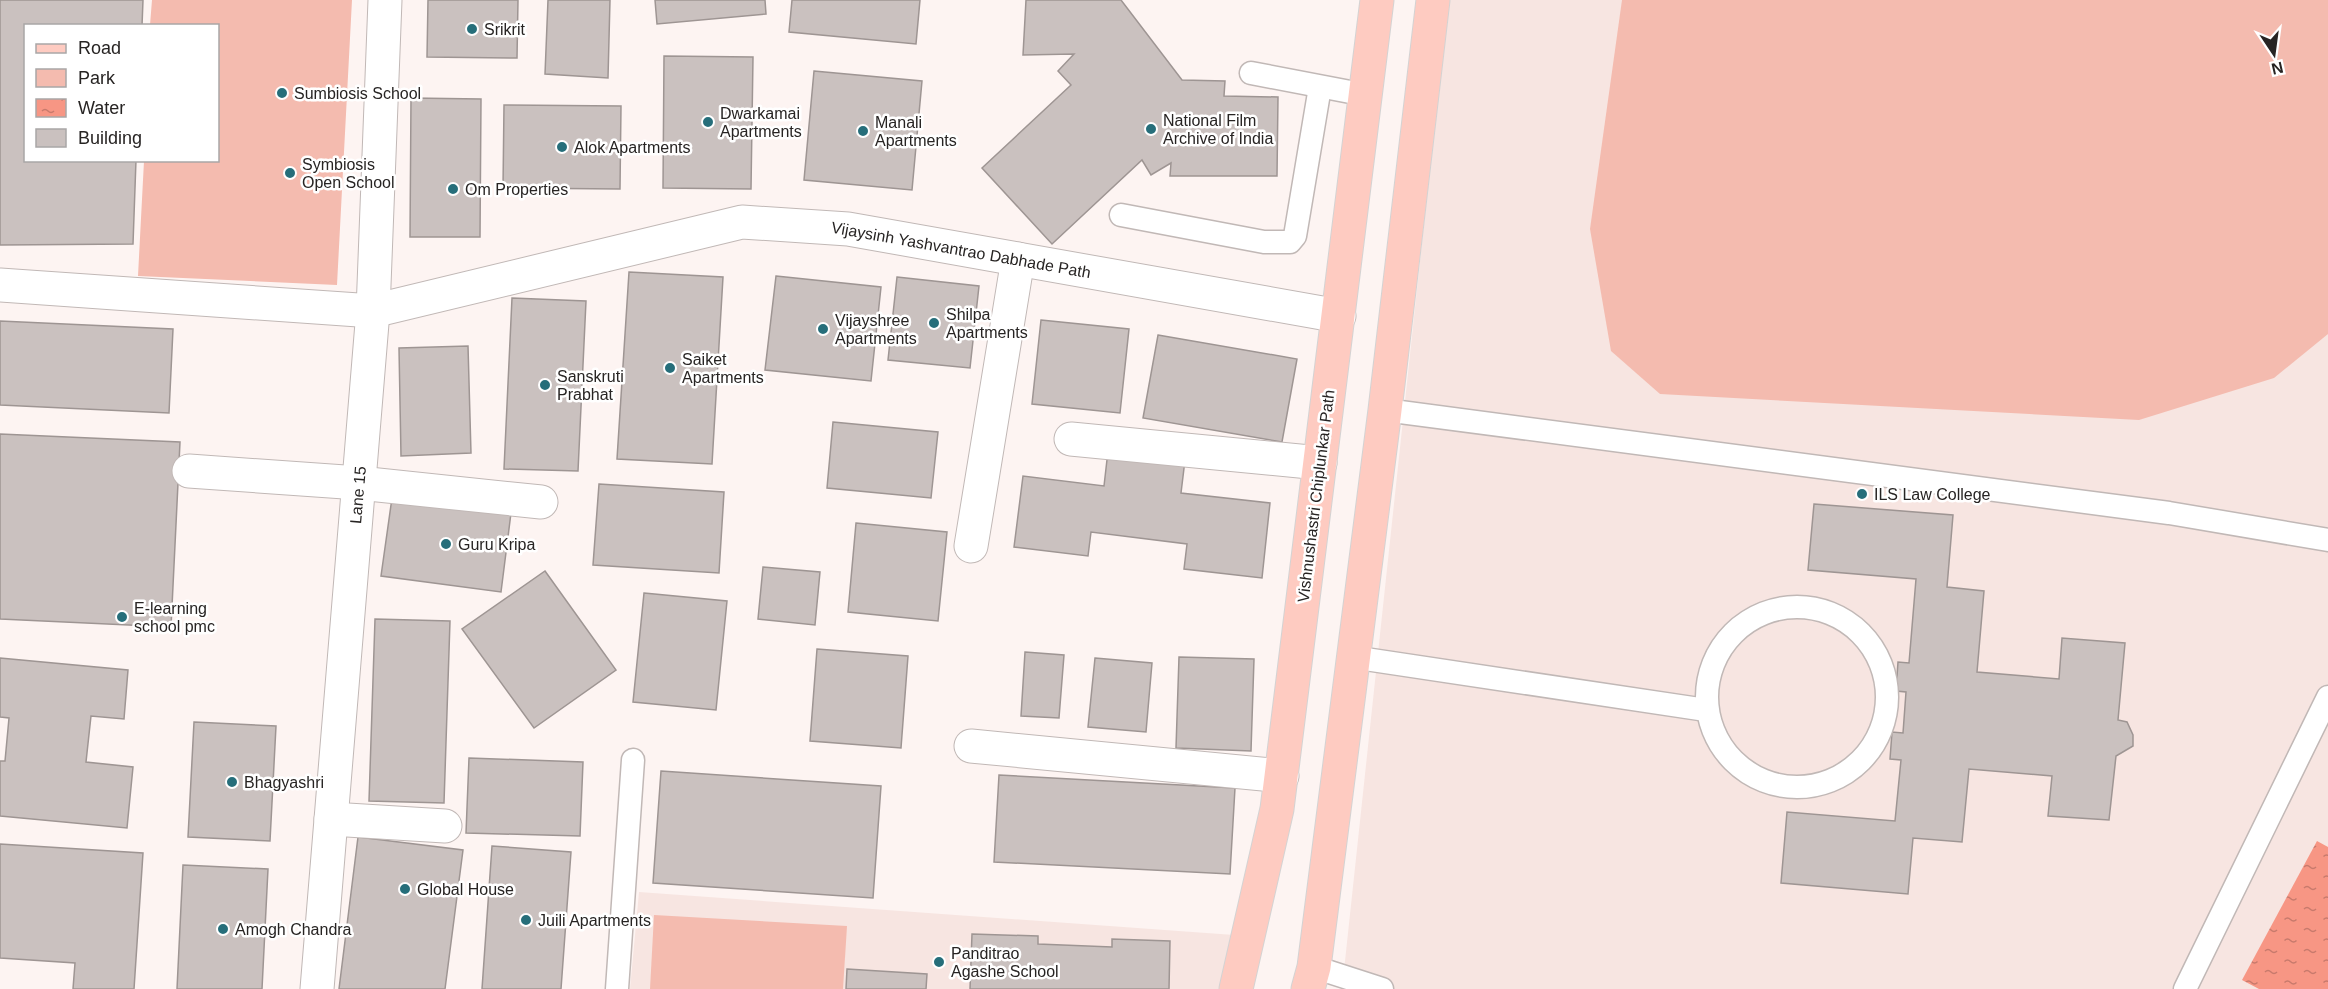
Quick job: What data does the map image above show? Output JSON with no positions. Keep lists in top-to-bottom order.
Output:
{
  "streets": {
    "main road": ["Vishnushastri Chiplunkar Path"],
    "street": ["Vijaysinh Yashvantrao Dabhade Path", "Lane 15"]
  },
  "crossings": [
    ["Vijaysinh Yashvantrao Dabhade Path", "Lane 15"],
    ["Vijaysinh Yashvantrao Dabhade Path", "Vishnushastri Chiplunkar Path"]
  ],
  "places": [
    "Srikrit",
    "Sumbiosis School",
    "Dwarkamai Apartments",
    "National Film Archive of India",
    "Manali Apartments",
    "Alok Apartments",
    "Symbiosis Open School",
    "Om Properties",
    "Shilpa Apartments",
    "Vijayshree Apartments",
    "Saiket Apartments",
    "Sanskruti Prabhat",
    "ILS Law College",
    "Guru Kripa",
    "E-learning school pmc",
    "Bhagyashri",
    "Global House",
    "Juili Apartments",
    "Amogh Chandra",
    "Panditrao Agashe School"
  ],
  "legend": [
    "Road",
    "Park",
    "Water",
    "Building"
  ],
  "north": "bottom"
}
